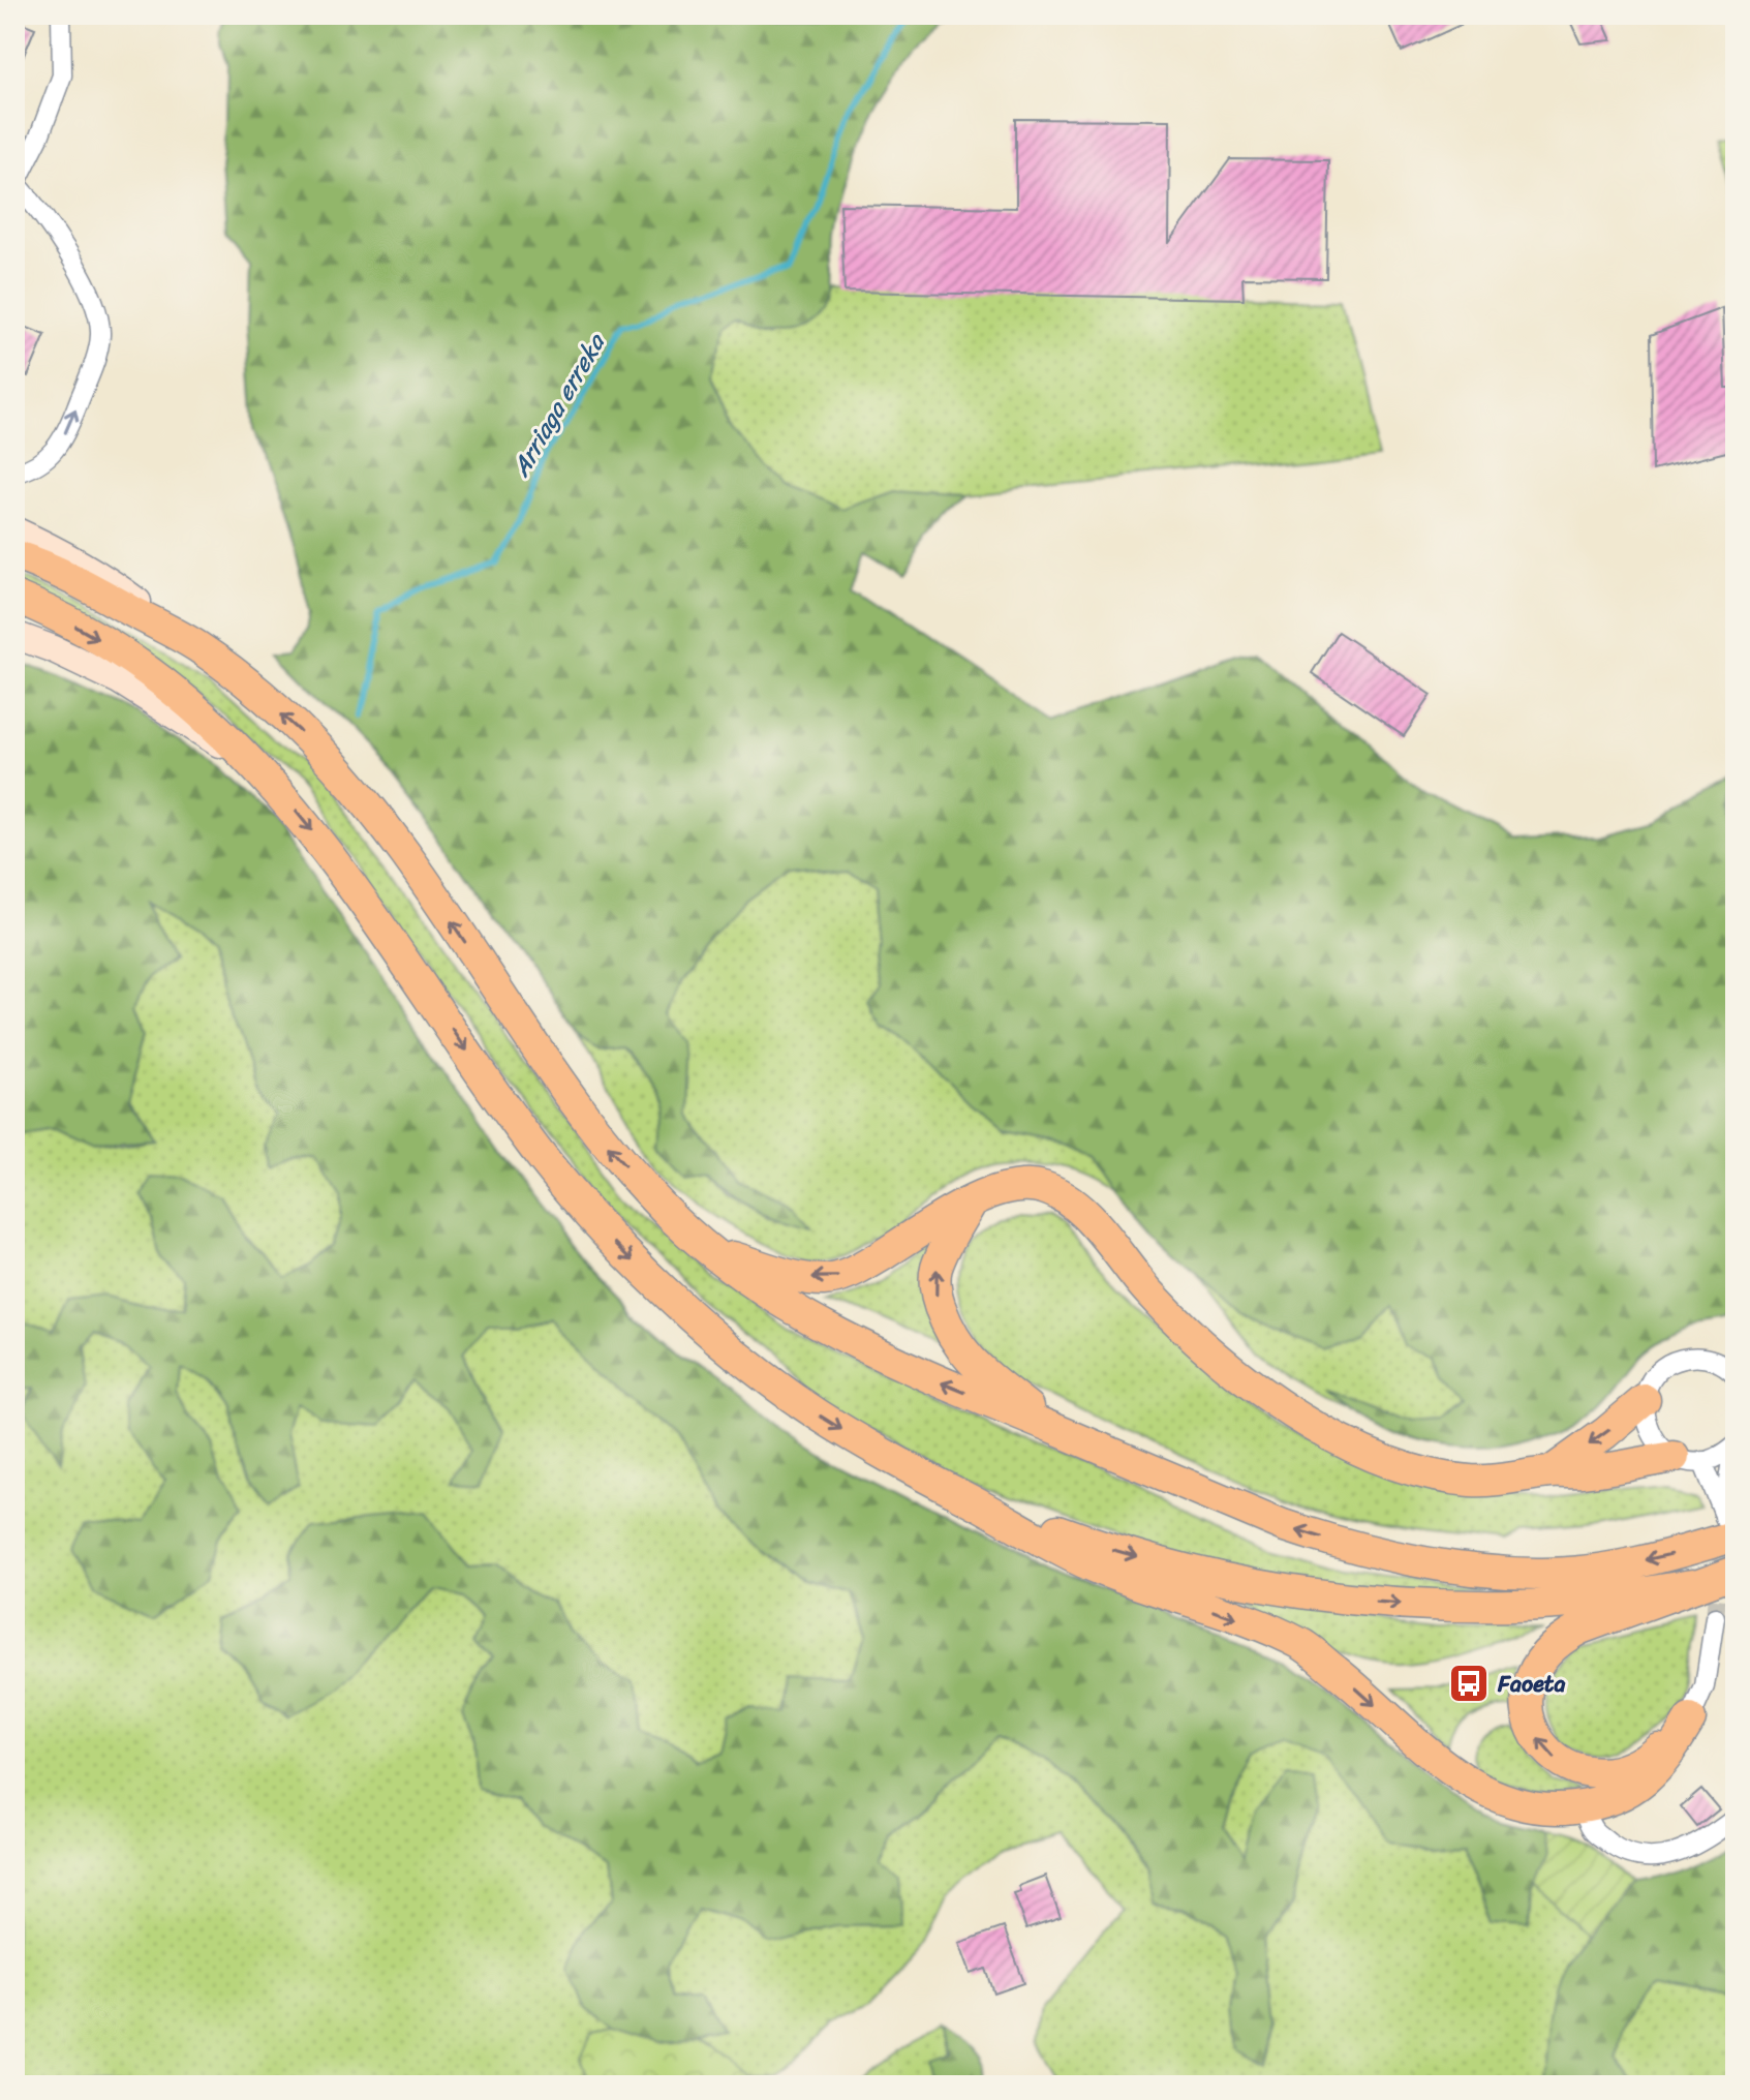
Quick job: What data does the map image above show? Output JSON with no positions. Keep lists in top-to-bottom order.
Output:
{
  "water": ["Arriaga erreka"],
  "places": {
    "bus stop": ["Faoeta"]
  }
}
